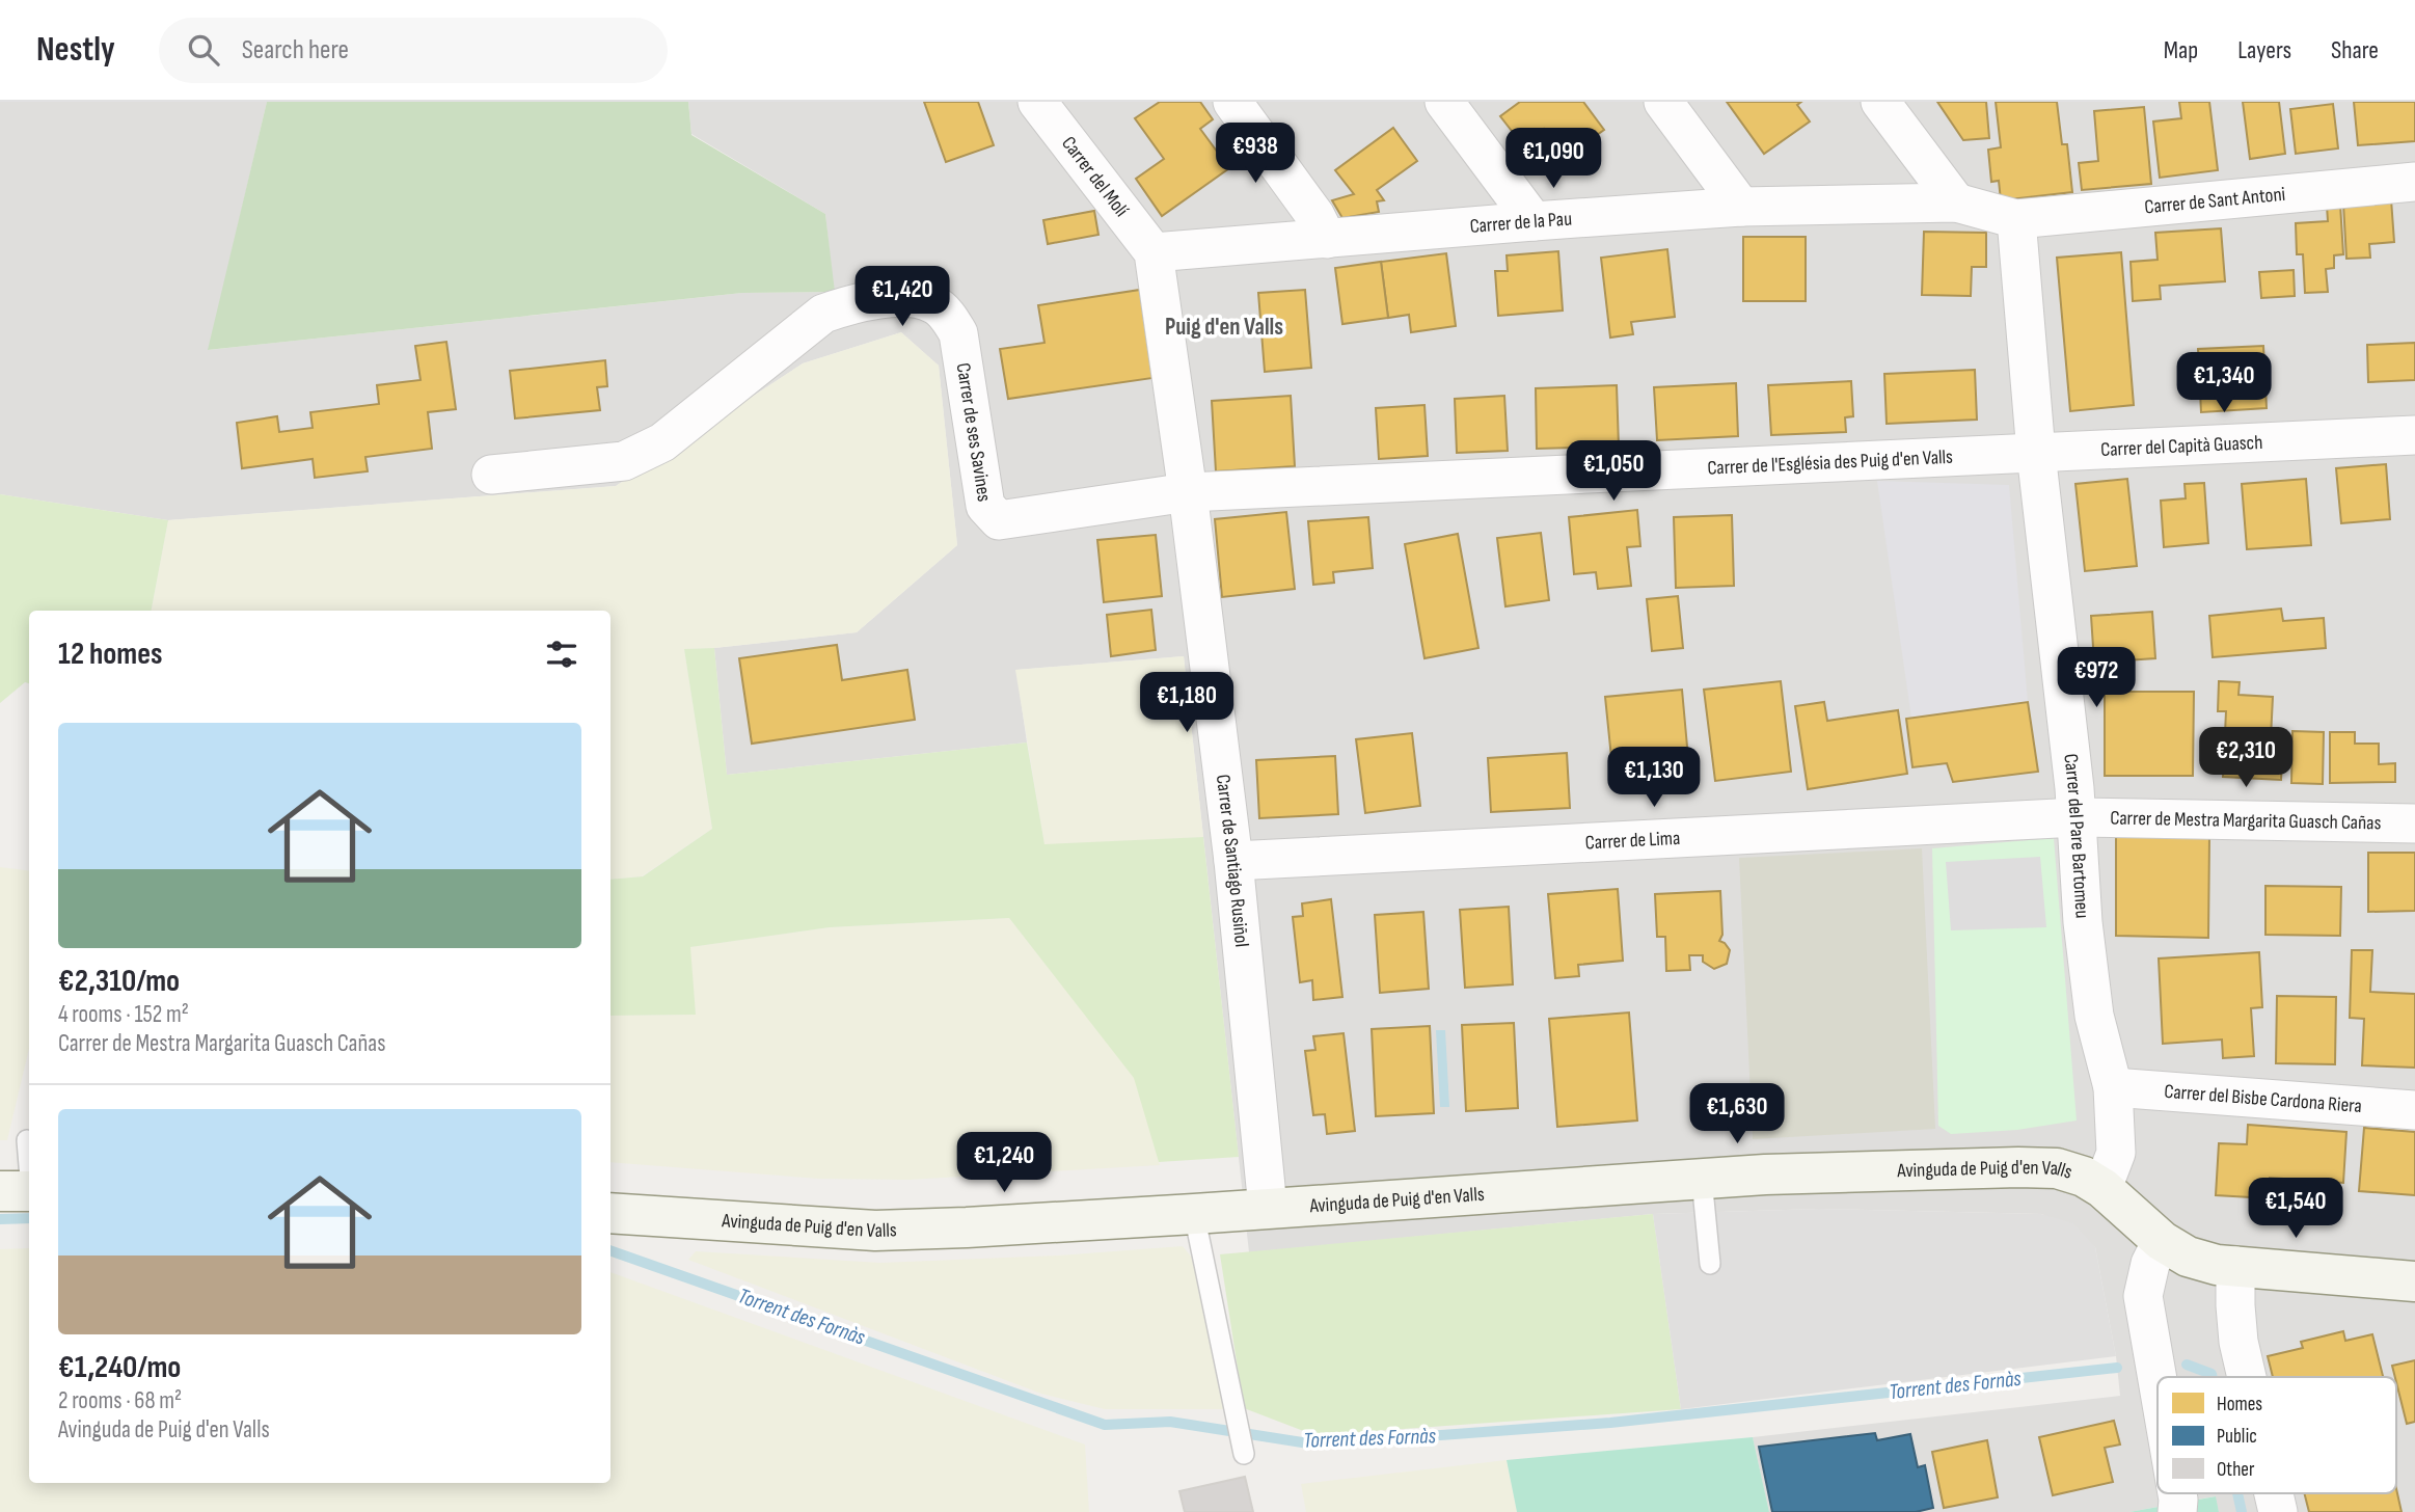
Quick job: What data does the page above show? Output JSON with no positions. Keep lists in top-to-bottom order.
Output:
{
  "streets": {
    "street": [
      "Carrer del Molí",
      "Carrer de Sant Antoni",
      "Carrer de la Pau",
      "Carrer de ses Savines",
      "Carrer del Capità Guasch",
      "Carrer de l'Església des Puig d'en Valls",
      "Carrer de Mestra Margarita Guasch Cañas",
      "Carrer del Pare Bartomeu",
      "Carrer de Lima",
      "Carrer de Santiago Rusiñol",
      "Carrer del Bisbe Cardona Riera",
      "Avinguda de Puig d'en Valls"
    ]
  },
  "crossings": [
    ["Carrer del Molí", "Carrer de la Pau"],
    ["Carrer del Molí", "Carrer de Santiago Rusiñol"],
    ["Carrer de Sant Antoni", "Carrer de la Pau"],
    ["Carrer de Sant Antoni", "Carrer del Pare Bartomeu"],
    ["Carrer de la Pau", "Carrer del Pare Bartomeu"],
    ["Carrer de la Pau", "Carrer de Santiago Rusiñol"],
    ["Carrer de ses Savines", "Carrer de l'Església des Puig d'en Valls"],
    ["Carrer de ses Savines", "Carrer de Santiago Rusiñol"],
    ["Carrer del Capità Guasch", "Carrer de l'Església des Puig d'en Valls"],
    ["Carrer del Capità Guasch", "Carrer del Pare Bartomeu"],
    ["Carrer de l'Església des Puig d'en Valls", "Carrer del Pare Bartomeu"],
    ["Carrer de l'Església des Puig d'en Valls", "Carrer de Santiago Rusiñol"],
    ["Carrer de Mestra Margarita Guasch Cañas", "Carrer del Pare Bartomeu"],
    ["Carrer de Mestra Margarita Guasch Cañas", "Carrer de Lima"],
    ["Carrer del Pare Bartomeu", "Carrer de Lima"],
    ["Carrer del Pare Bartomeu", "Carrer del Bisbe Cardona Riera"],
    ["Carrer del Pare Bartomeu", "Avinguda de Puig d'en Valls"],
    ["Carrer de Lima", "Carrer de Santiago Rusiñol"],
    ["Carrer de Santiago Rusiñol", "Avinguda de Puig d'en Valls"]
  ],
  "districts": ["Puig d'en Valls"],
  "water": ["Torrent des Fornàs"],
  "legend": ["Homes", "Public", "Other"],
  "page": {
    "header": "Nestly",
    "search": "Search here",
    "nav": ["Map", "Layers", "Share"],
    "price": [
      "€938",
      "€1,090",
      "€1,420",
      "€1,340",
      "€1,050",
      "€972",
      "€1,180",
      "€2,310",
      "€1,130",
      "€1,630",
      "€1,240",
      "€1,540"
    ],
    "heading": "12 homes",
    "list": [
      {
        "name": "€2,310/mo",
        "note": "4 rooms · 152 m² · Carrer de Mestra Margarita Guasch Cañas"
      },
      {
        "name": "€1,240/mo",
        "note": "2 rooms · 68 m² · Avinguda de Puig d'en Valls"
      }
    ]
  }
}
